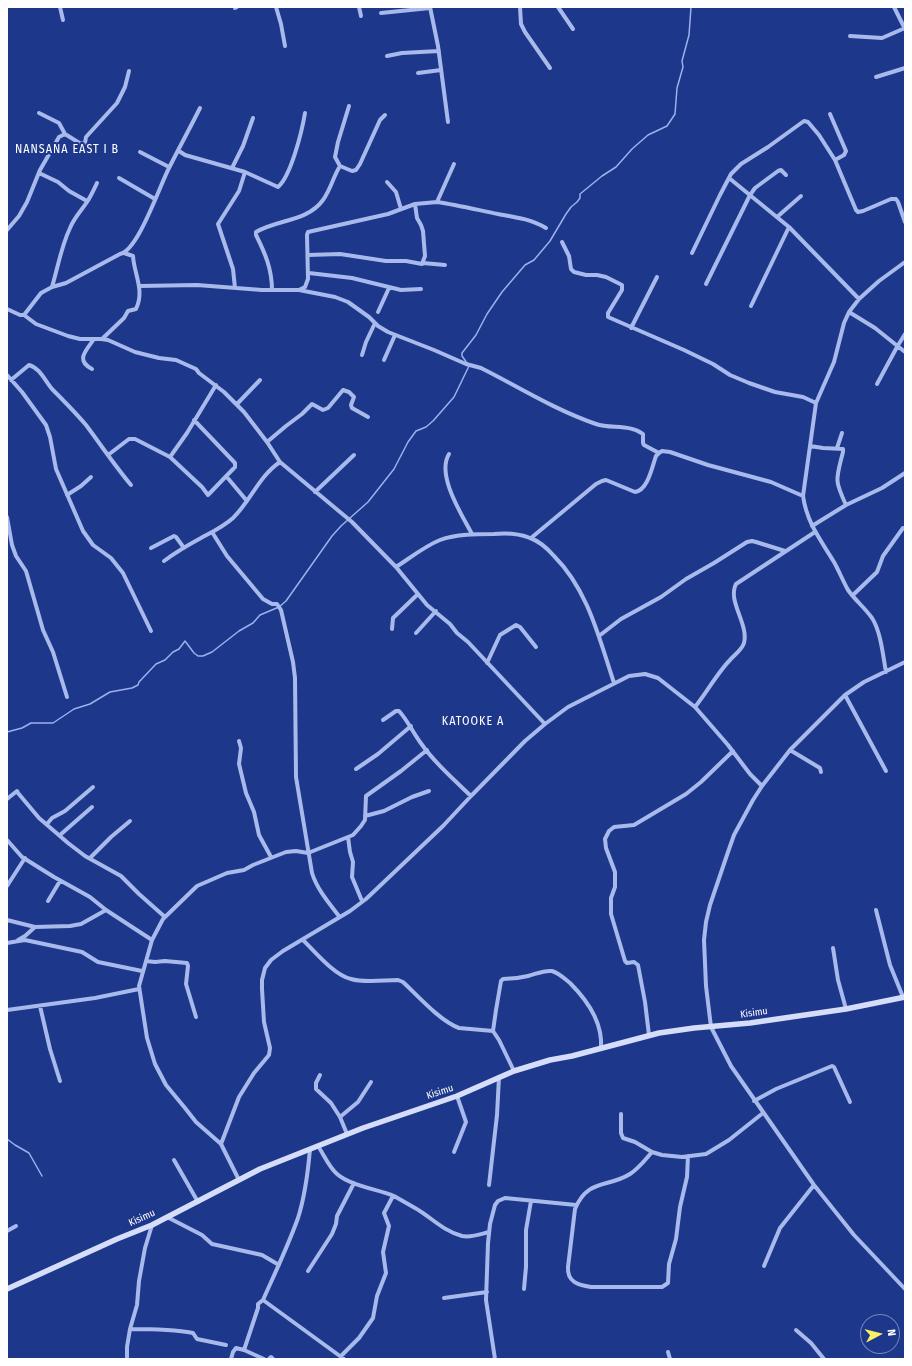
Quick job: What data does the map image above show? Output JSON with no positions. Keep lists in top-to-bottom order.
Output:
{
  "streets": {
    "street": ["Kisimu"]
  },
  "districts": ["NANSANA EAST I B", "KATOOKE A"],
  "north": "right"
}
